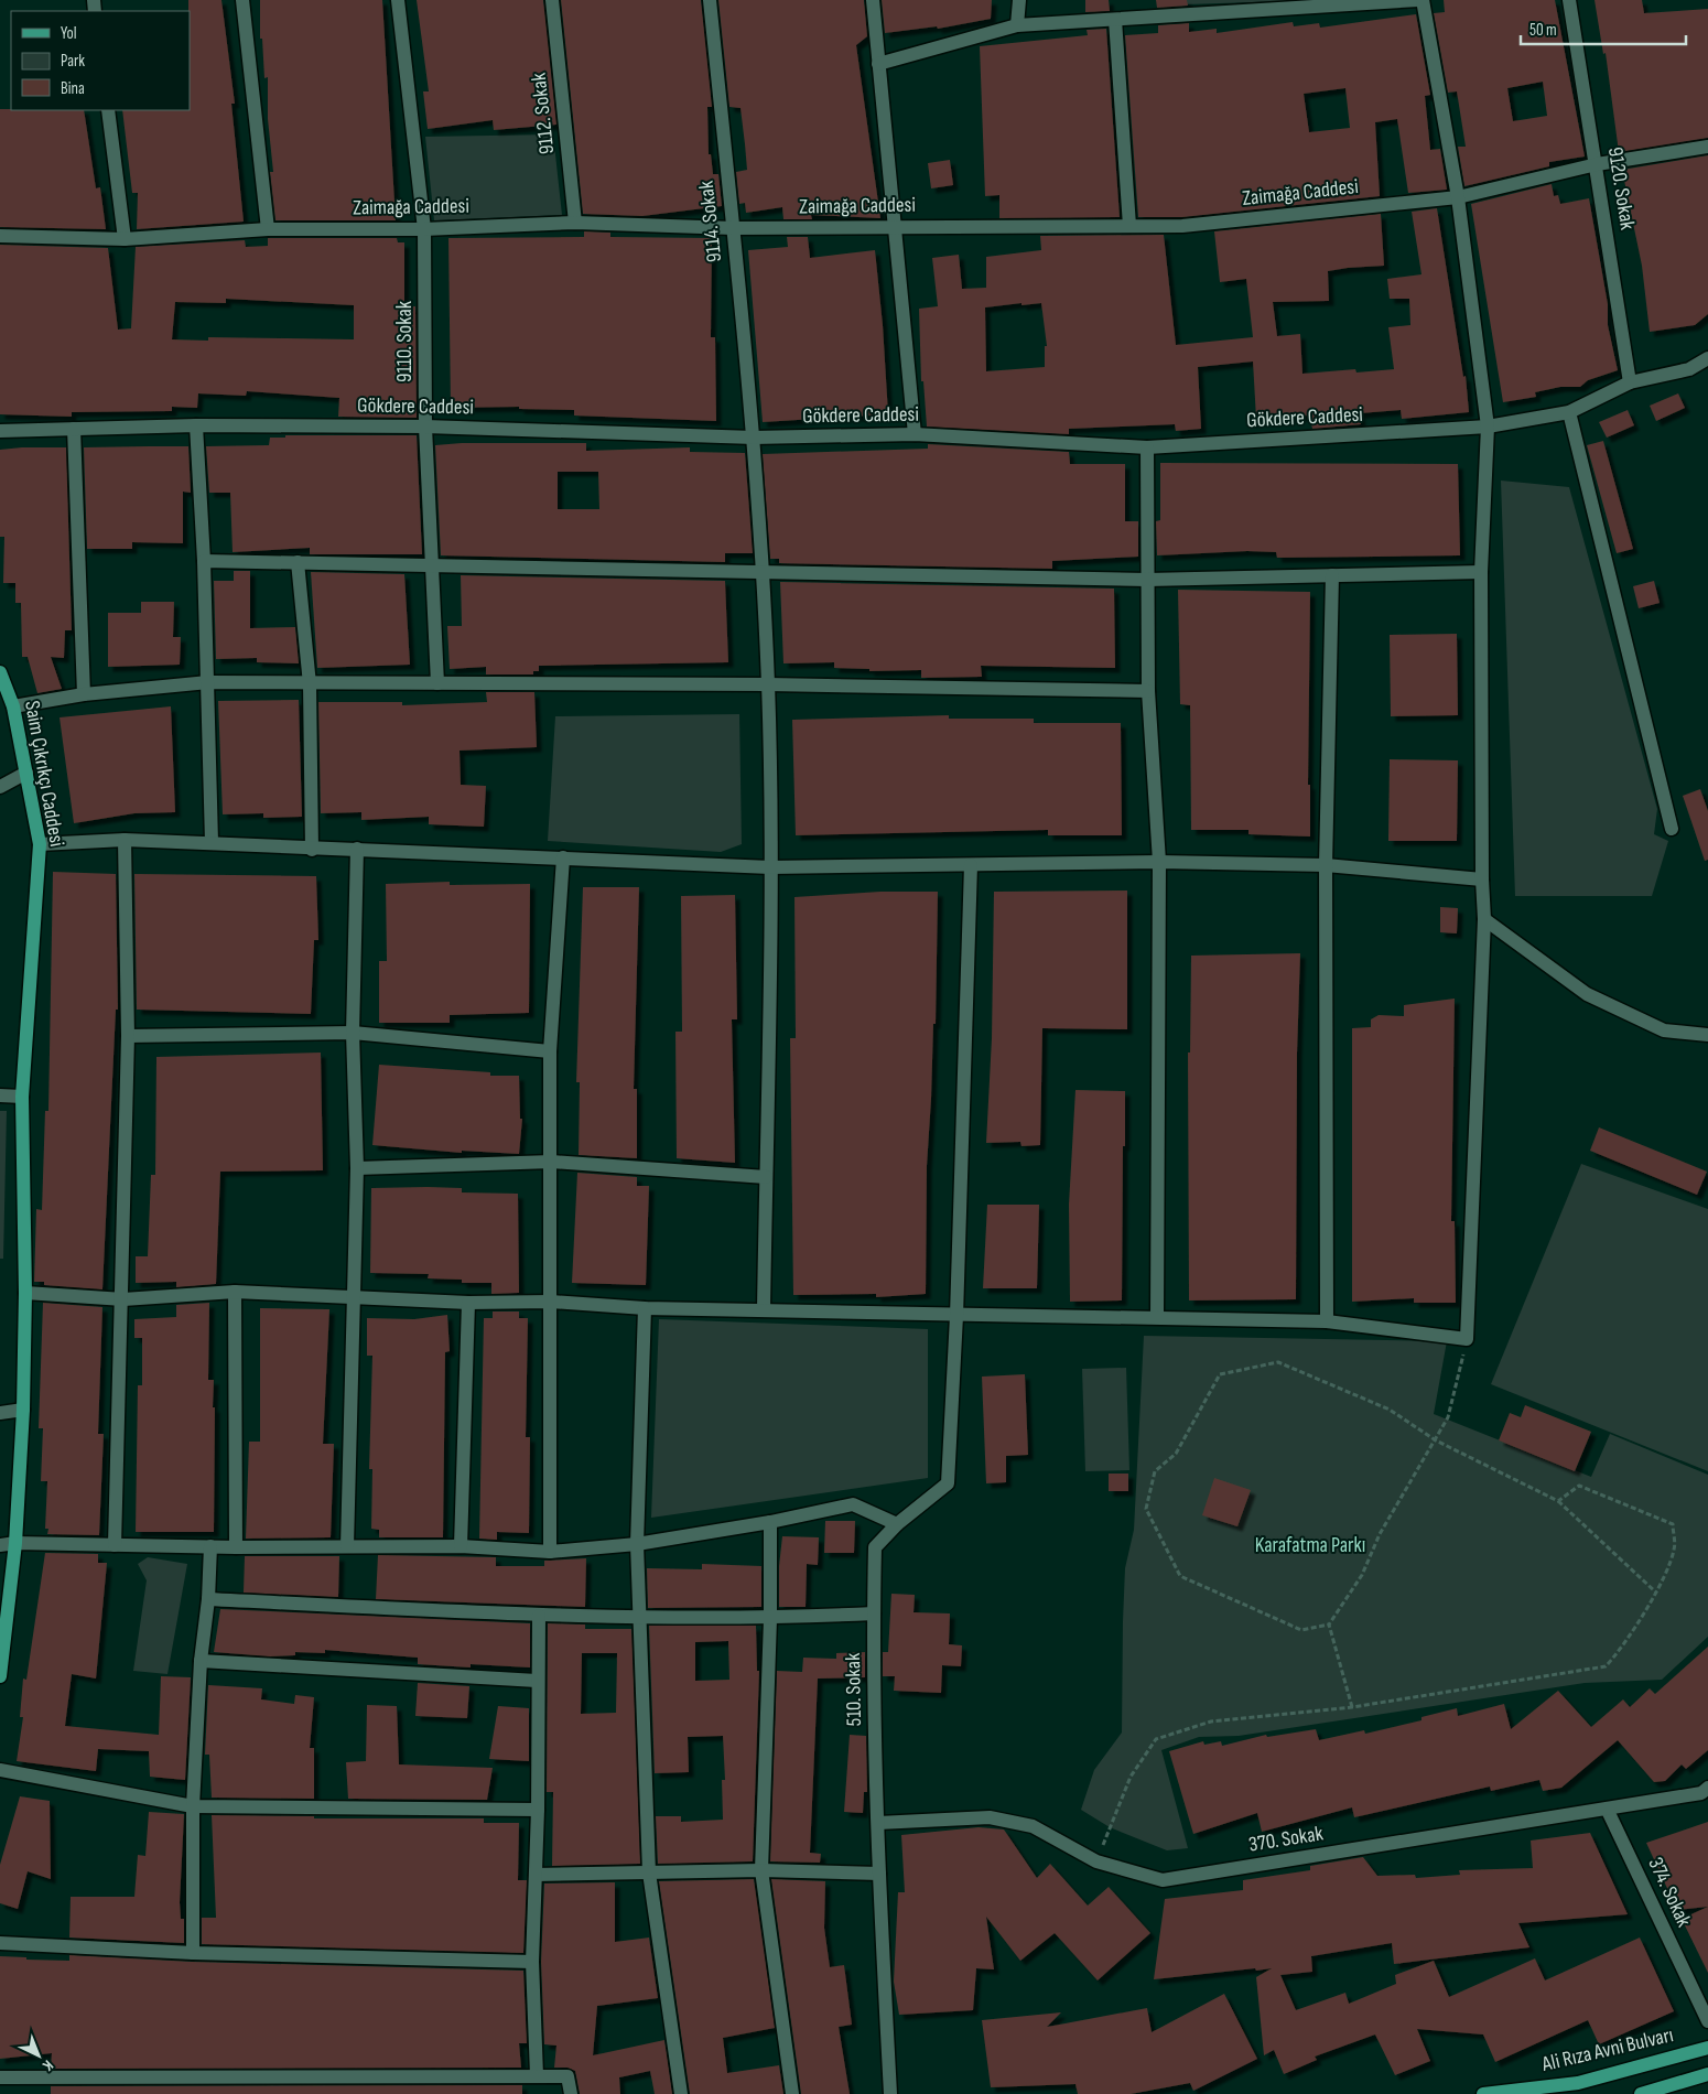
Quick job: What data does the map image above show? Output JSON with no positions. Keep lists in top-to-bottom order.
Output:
{
  "streets": {
    "main road": ["Saim Çıkrıkçı Caddesi", "Ali Rıza Avni Bulvarı"],
    "street": [
      "9112. Sokak",
      "9120. Sokak",
      "Zaimağa Caddesi",
      "9114. Sokak",
      "9110. Sokak",
      "Gökdere Caddesi",
      "510. Sokak",
      "370. Sokak",
      "374. Sokak"
    ]
  },
  "crossings": [
    ["9112. Sokak", "Zaimağa Caddesi"],
    ["9120. Sokak", "Zaimağa Caddesi"],
    ["9120. Sokak", "Gökdere Caddesi"],
    ["Zaimağa Caddesi", "9114. Sokak"],
    ["Zaimağa Caddesi", "9110. Sokak"],
    ["9114. Sokak", "Gökdere Caddesi"],
    ["9110. Sokak", "Gökdere Caddesi"],
    ["510. Sokak", "370. Sokak"],
    ["370. Sokak", "374. Sokak"]
  ],
  "parks": ["Karafatma Parkı"],
  "legend": ["Yol", "Park", "Bina"],
  "scale_bar": "50 m",
  "north": "bottom right"
}
